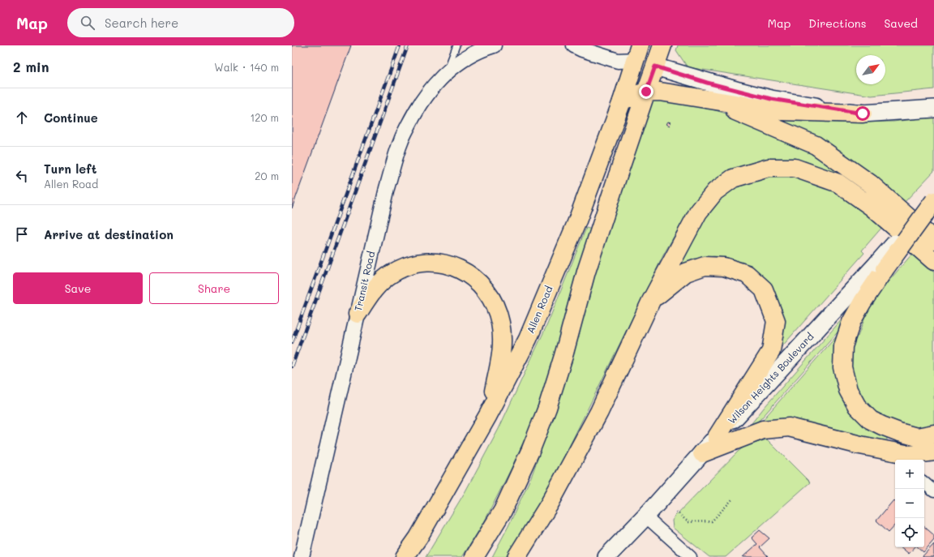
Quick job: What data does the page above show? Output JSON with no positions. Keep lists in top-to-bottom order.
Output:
{
  "streets": {
    "main road": ["Allen Road", "Wilson Heights Boulevard"],
    "street": ["Transit Road"]
  },
  "north": "top right",
  "page": {
    "header": "Map",
    "search": "Search here",
    "nav": ["Map", "Directions", "Saved"],
    "heading": ["2 min", "Walk · 140 m"],
    "list": [
      ["Continue", "120 m"],
      ["Turn left", "Allen Road", "20 m"],
      "Arrive at destination"
    ],
    "buttons": ["Save", "Share"],
    "map_buttons": ["+", "−"]
  }
}
